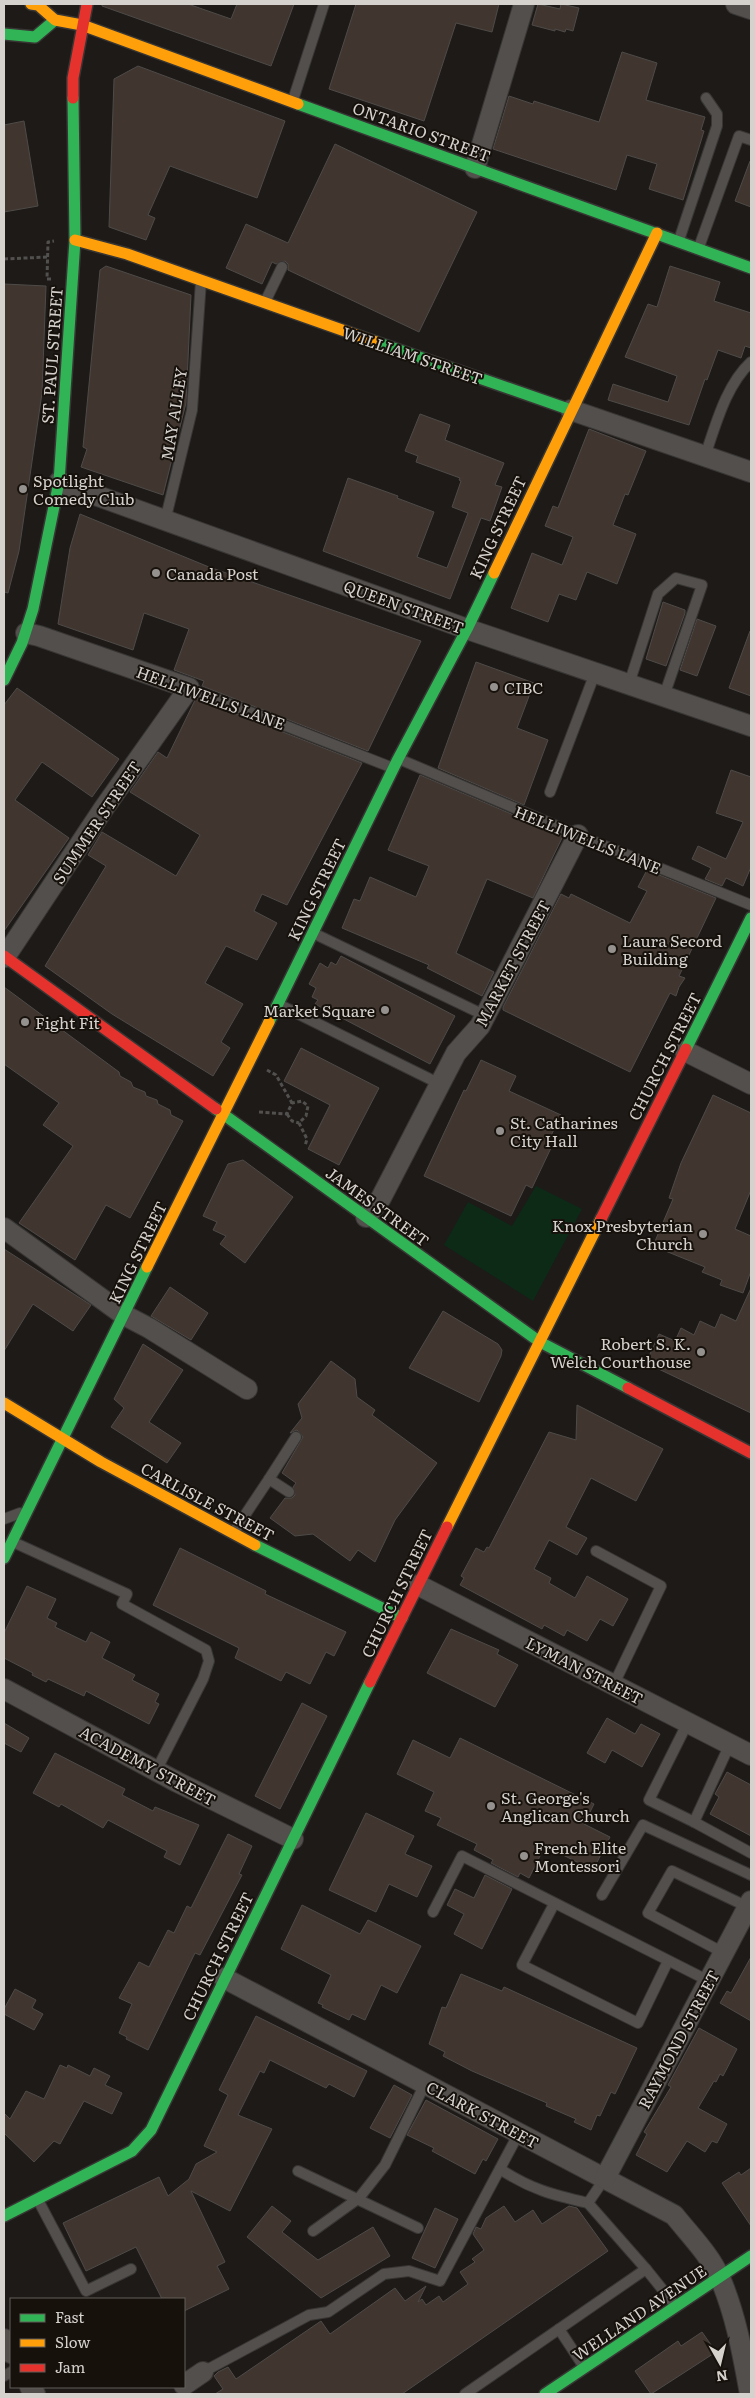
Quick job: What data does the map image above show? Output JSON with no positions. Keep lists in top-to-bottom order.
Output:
{
  "streets": {
    "street": [
      "ONTARIO STREET",
      "ST. PAUL STREET",
      "WILLIAM STREET",
      "KING STREET",
      "QUEEN STREET",
      "HELLIWELLS LANE",
      "SUMMER STREET",
      "MARKET STREET",
      "CHURCH STREET",
      "JAMES STREET",
      "CARLISLE STREET",
      "LYMAN STREET",
      "ACADEMY STREET",
      "RAYMOND STREET",
      "CLARK STREET",
      "WELLAND AVENUE"
    ],
    "lane": ["MAY ALLEY"]
  },
  "crossings": [
    ["ONTARIO STREET", "ST. PAUL STREET"],
    ["ONTARIO STREET", "KING STREET"],
    ["ST. PAUL STREET", "WILLIAM STREET"],
    ["ST. PAUL STREET", "QUEEN STREET"],
    ["ST. PAUL STREET", "HELLIWELLS LANE"],
    ["WILLIAM STREET", "MAY ALLEY"],
    ["WILLIAM STREET", "KING STREET"],
    ["MAY ALLEY", "QUEEN STREET"],
    ["KING STREET", "QUEEN STREET"],
    ["KING STREET", "HELLIWELLS LANE"],
    ["KING STREET", "JAMES STREET"],
    ["KING STREET", "CARLISLE STREET"],
    ["HELLIWELLS LANE", "SUMMER STREET"],
    ["HELLIWELLS LANE", "MARKET STREET"],
    ["SUMMER STREET", "JAMES STREET"],
    ["MARKET STREET", "JAMES STREET"],
    ["CHURCH STREET", "JAMES STREET"],
    ["CHURCH STREET", "CARLISLE STREET"],
    ["CHURCH STREET", "LYMAN STREET"],
    ["CHURCH STREET", "ACADEMY STREET"],
    ["CHURCH STREET", "CLARK STREET"],
    ["RAYMOND STREET", "CLARK STREET"],
    ["CLARK STREET", "WELLAND AVENUE"]
  ],
  "places": [
    "Spotlight Comedy Club",
    "Canada Post",
    "CIBC",
    "Laura Secord Building",
    "Market Square",
    "Fight Fit",
    "St. Catharines City Hall",
    "Knox Presbyterian Church",
    "Robert S. K. Welch Courthouse",
    "St. George's Anglican Church",
    "French Elite Montessori"
  ],
  "legend": ["Fast", "Slow", "Jam"],
  "north": "bottom"
}
